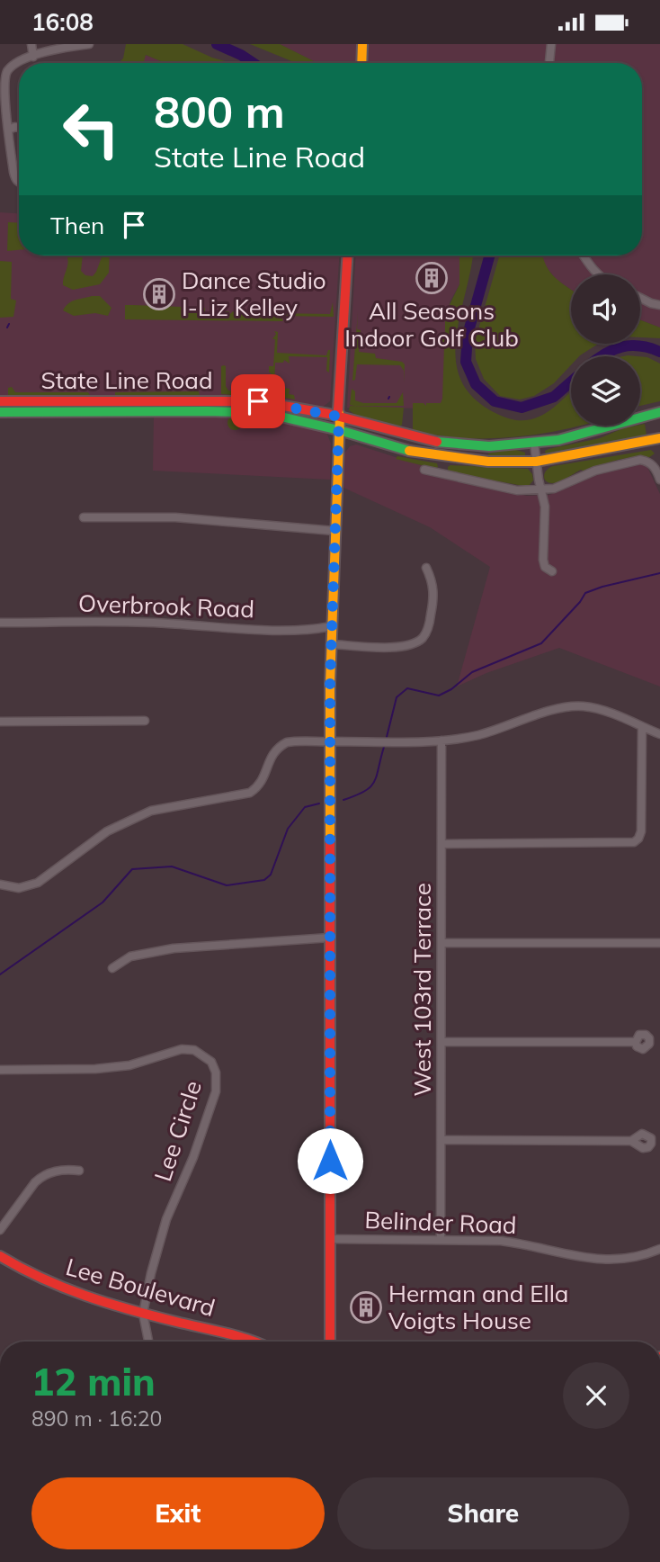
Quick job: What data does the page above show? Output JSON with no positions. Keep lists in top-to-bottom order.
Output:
{
  "streets": {
    "main road": ["State Line Road", "Lee Boulevard"],
    "street": [
      "Overbrook Road",
      "West 103rd Terrace",
      "Lee Circle",
      "Belinder Road"
    ]
  },
  "crossings": [
    ["West 103rd Terrace", "Belinder Road"],
    ["Lee Circle", "Lee Boulevard"]
  ],
  "places": {
    "building": ["All Seasons Indoor Golf Club", "Dance Studio I-Liz Kelley", "Herman and Ella Voigts House"]
  },
  "page": {
    "status": "16:08",
    "turn": ["800 m", "State Line Road"],
    "then": "Then",
    "heading": ["12 min", "890 m · 16:20"],
    "buttons": ["Exit", "Share"]
  }
}
